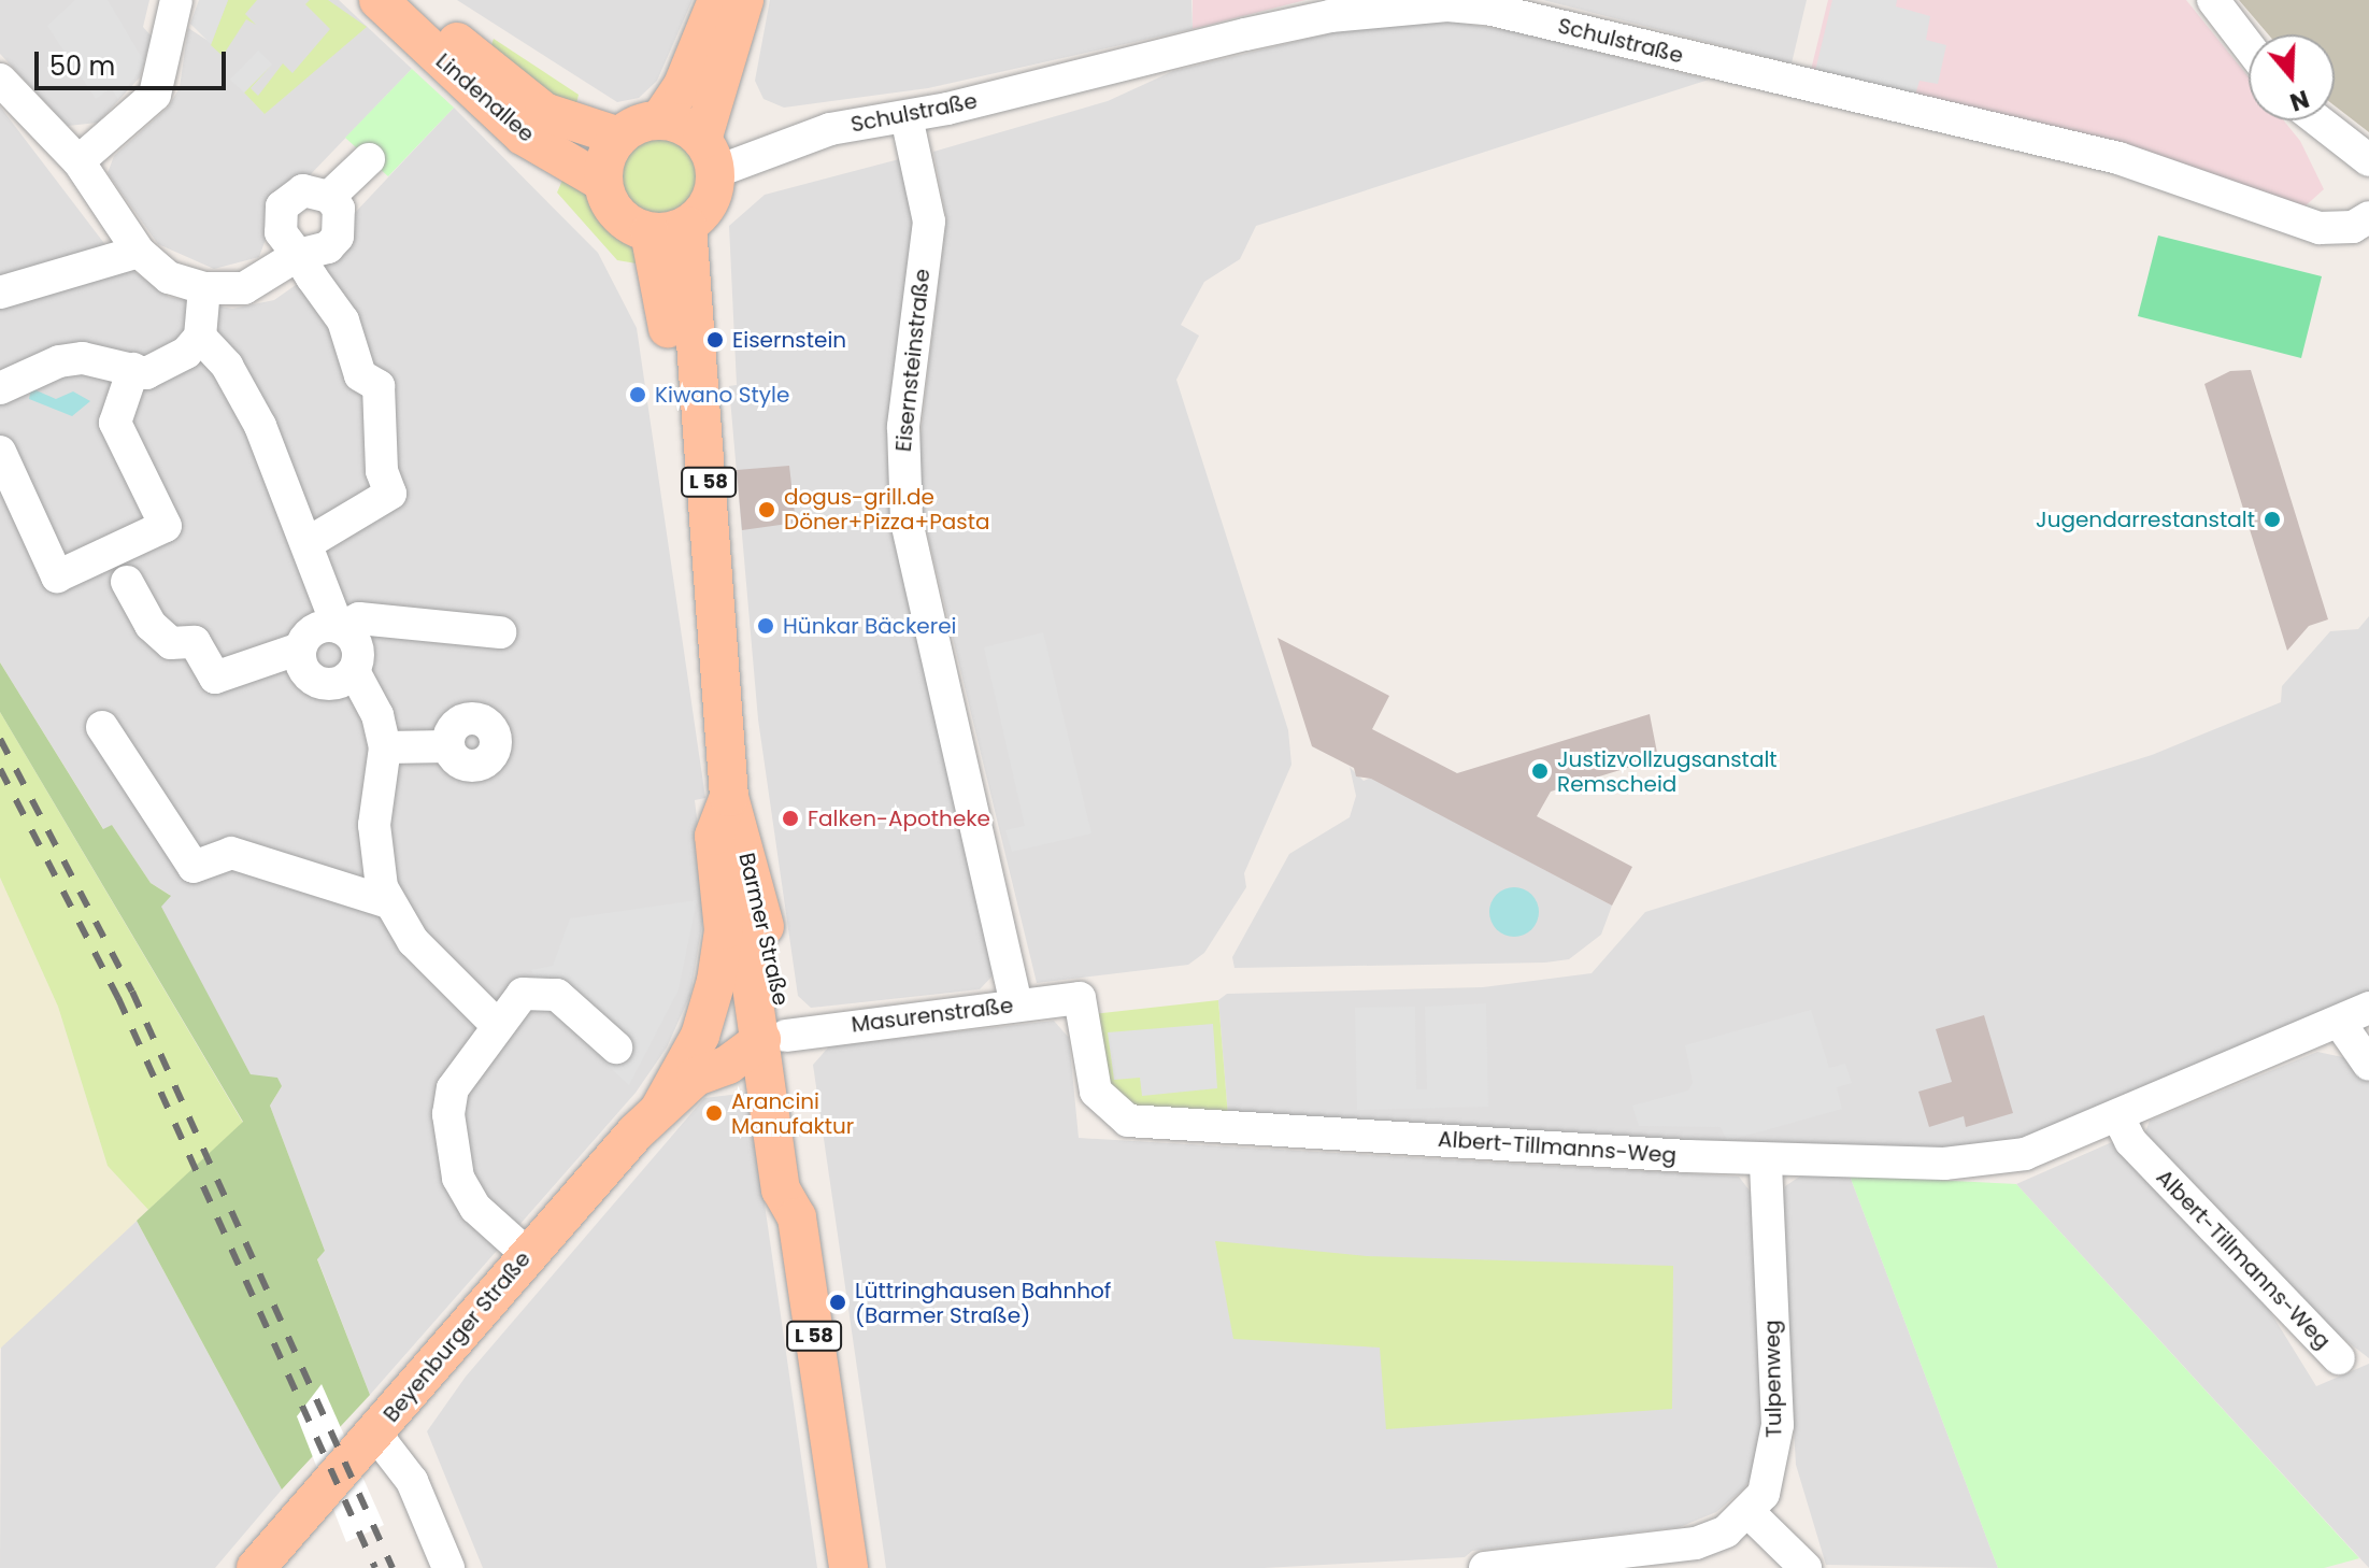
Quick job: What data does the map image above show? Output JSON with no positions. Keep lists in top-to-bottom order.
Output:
{
  "streets": {
    "main road": [
      "Lindenallee",
      "L 58",
      "Barmer Straße",
      "Beyenburger Straße"
    ],
    "street": [
      "Schulstraße",
      "Eisernsteinstraße",
      "Masurenstraße",
      "Albert-Tillmanns-Weg",
      "Tulpenweg"
    ]
  },
  "crossings": [
    ["Schulstraße", "Lindenallee"],
    ["Schulstraße", "Eisernsteinstraße"],
    ["Schulstraße", "Barmer Straße"],
    ["Lindenallee", "Barmer Straße"],
    ["Eisernsteinstraße", "Masurenstraße"],
    ["Barmer Straße", "Masurenstraße"],
    ["Masurenstraße", "Albert-Tillmanns-Weg"],
    ["Albert-Tillmanns-Weg", "Tulpenweg"]
  ],
  "places": [
    "Eisernstein",
    "Kiwano Style",
    "dogus-grill.de Döner+Pizza+Pasta",
    "Jugendarrestanstalt",
    "Hünkar Bäckerei",
    "Justizvollzugsanstalt Remscheid",
    "Falken-Apotheke",
    "Arancini Manufaktur",
    "Lüttringhausen Bahnhof (Barmer Straße)"
  ],
  "scale_bar": "50 m",
  "north": "bottom"
}
